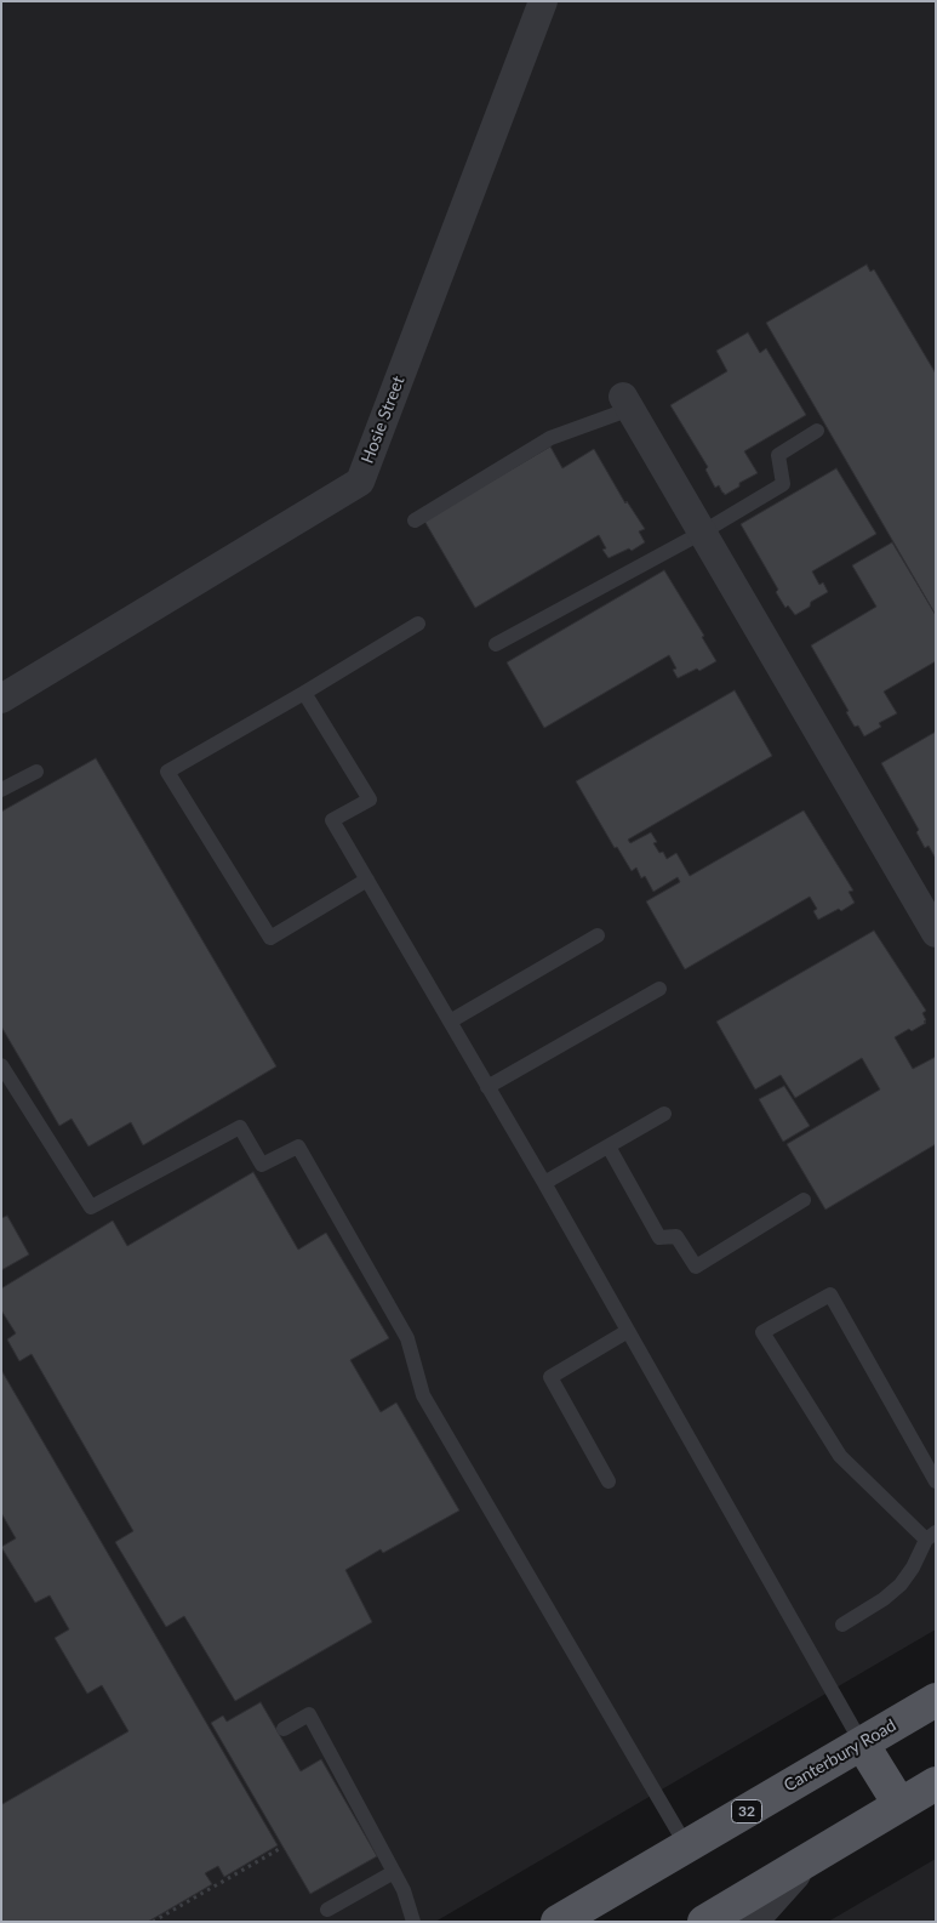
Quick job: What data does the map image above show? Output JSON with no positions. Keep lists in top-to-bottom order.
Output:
{
  "streets": {
    "main road": ["Canterbury Road", "32"],
    "street": ["Hosie Street"]
  }
}
